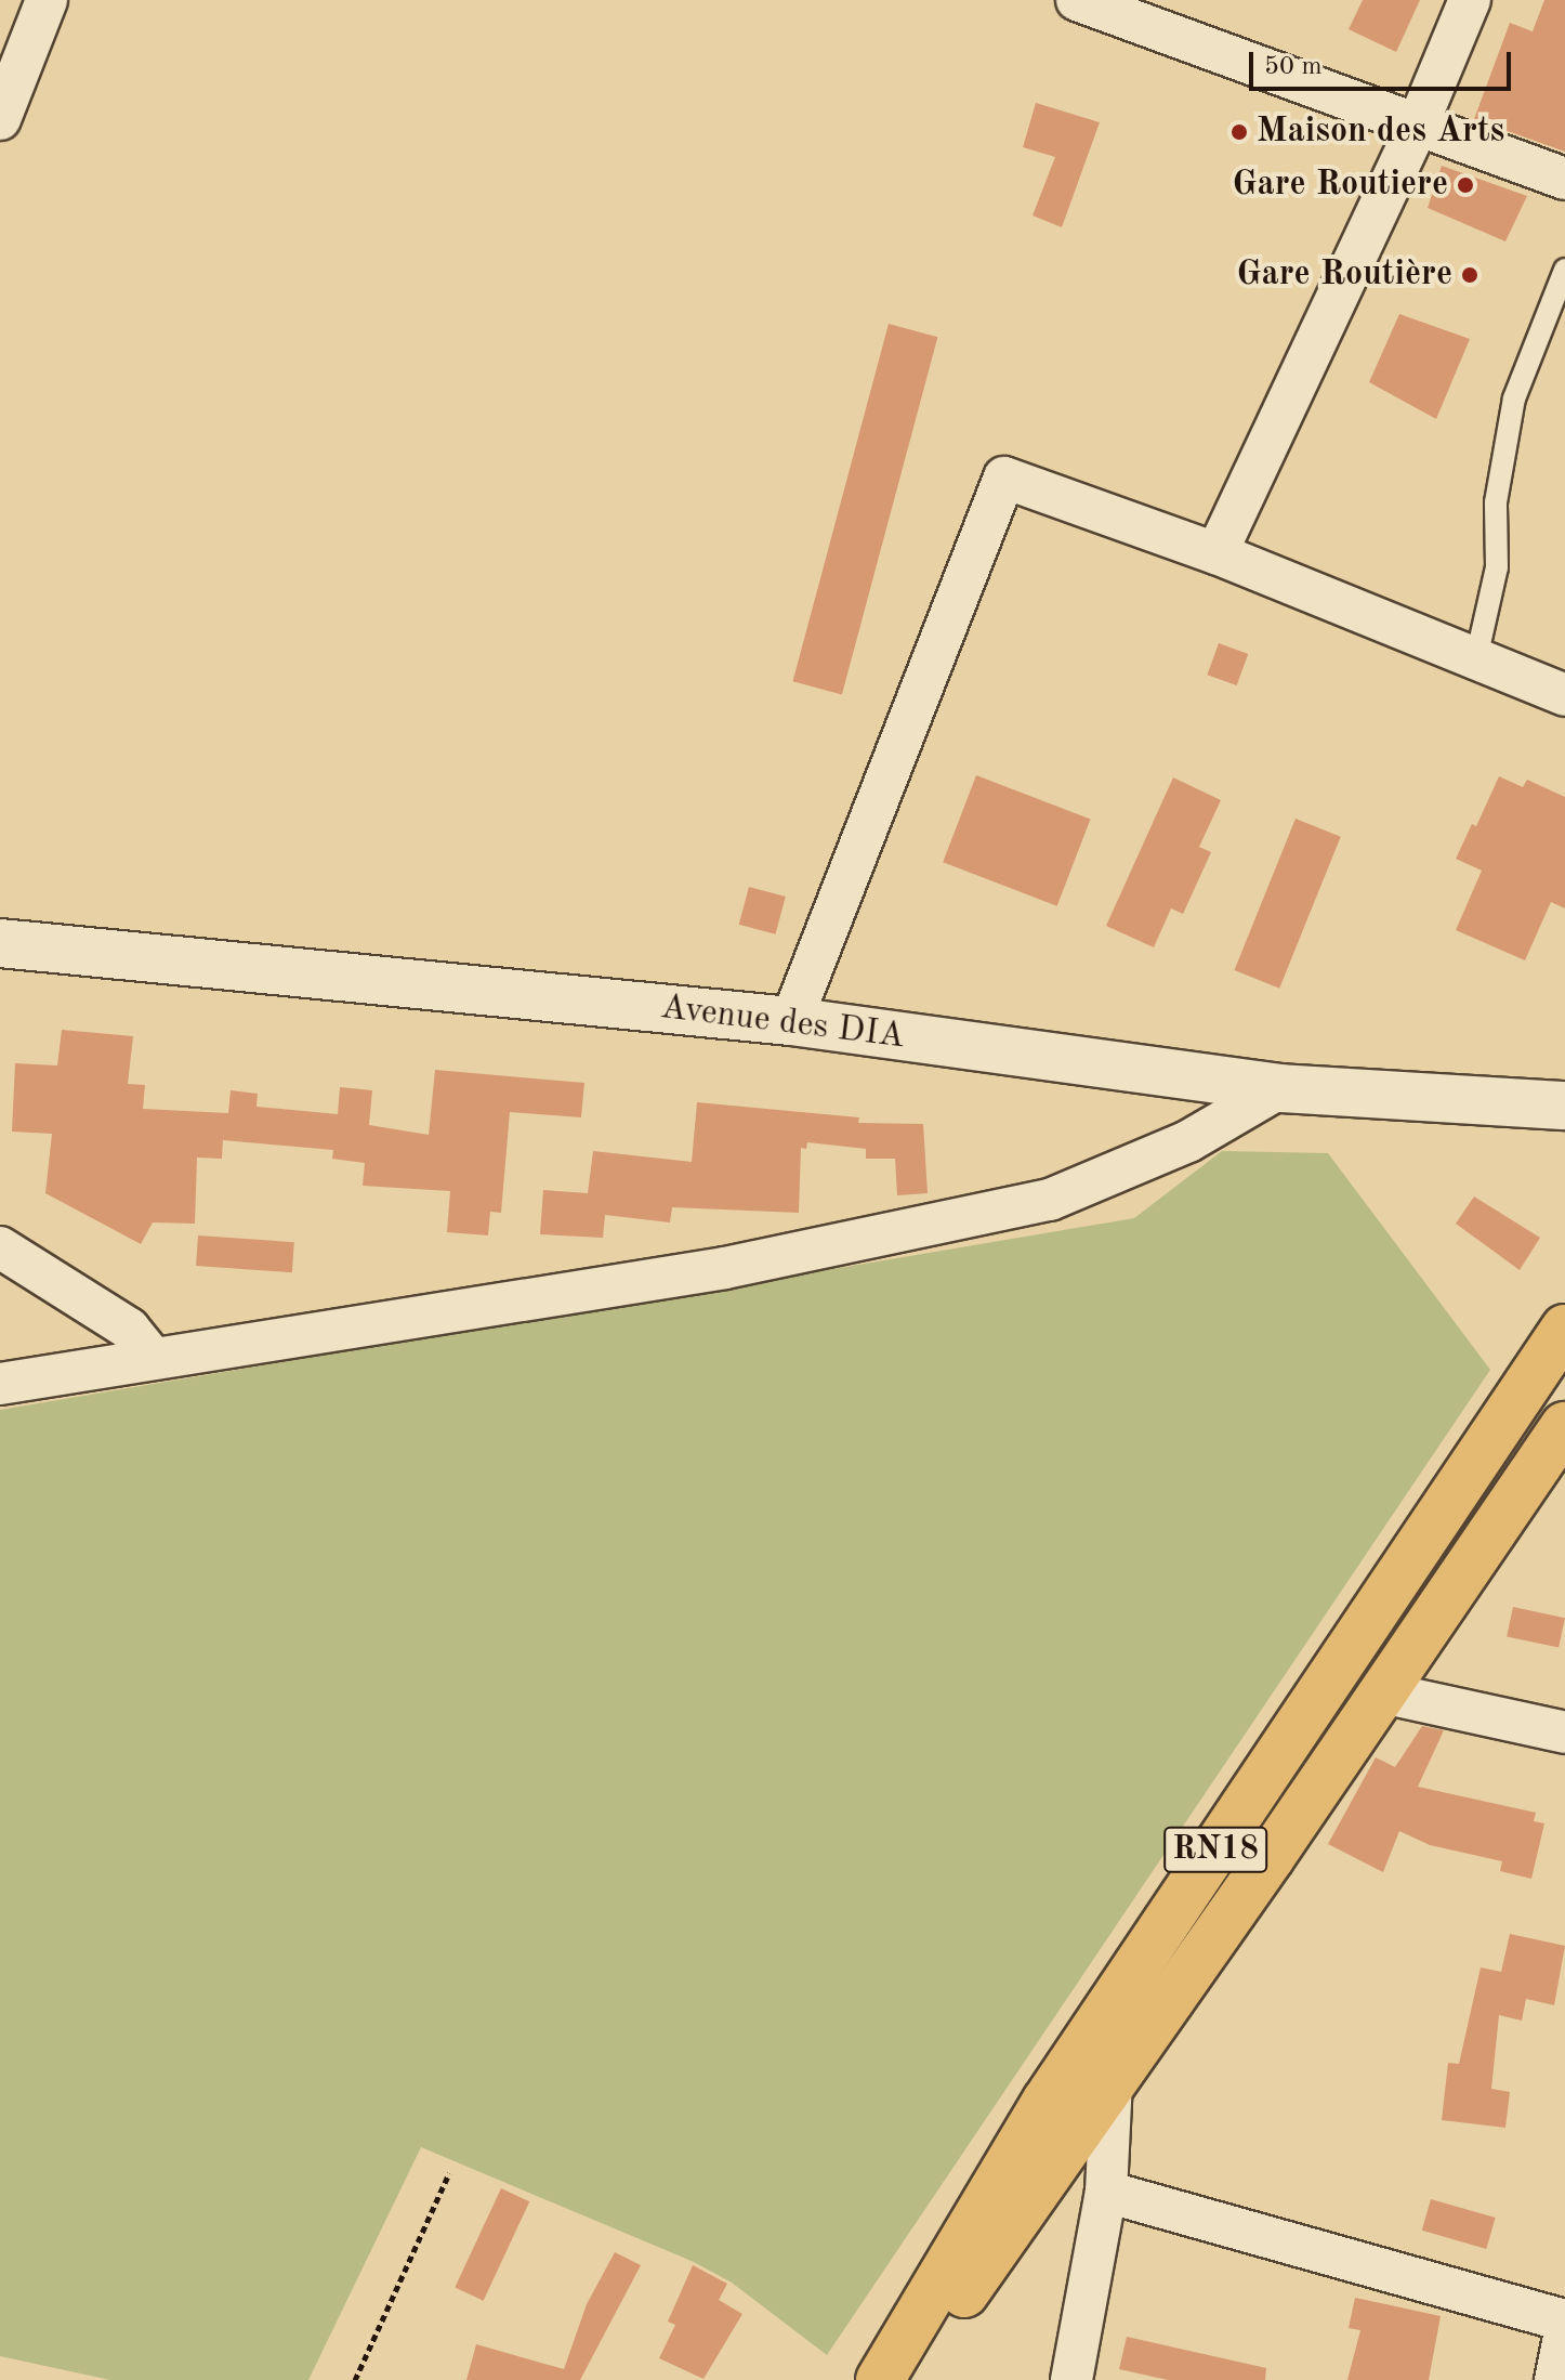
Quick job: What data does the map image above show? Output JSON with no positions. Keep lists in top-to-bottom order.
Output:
{
  "streets": {
    "main road": ["RN18"],
    "street": ["Avenue des DIA"]
  },
  "places": ["Maison des Arts", "Gare Routiere", "Gare Routière"],
  "scale_bar": "50 m"
}
